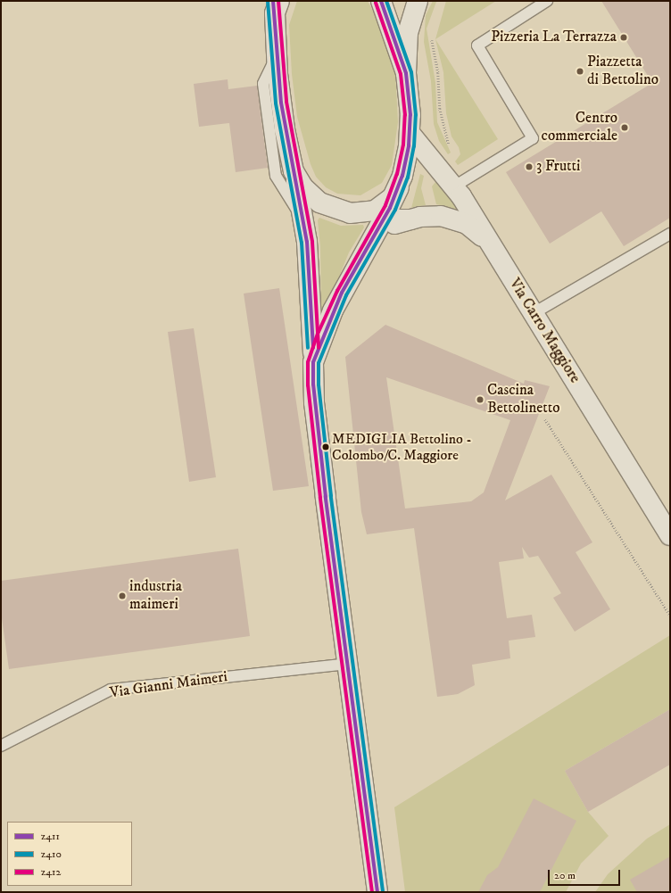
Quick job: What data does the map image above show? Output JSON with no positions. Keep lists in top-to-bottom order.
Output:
{
  "streets": {
    "main road": ["Via Carro Maggiore"],
    "lane": ["Via Gianni Maimeri"]
  },
  "places": [
    "Pizzeria La Terrazza",
    "Piazzetta di Bettolino",
    "Centro commerciale",
    "3 Frutti",
    "Cascina Bettolinetto",
    "MEDIGLIA Bettolino - Colombo/C. Maggiore",
    "industria maimeri"
  ],
  "lines": ["transit line z411", "transit line z410", "transit line z412"],
  "legend": ["z411", "z410", "z412"],
  "scale_bar": "20 m"
}
